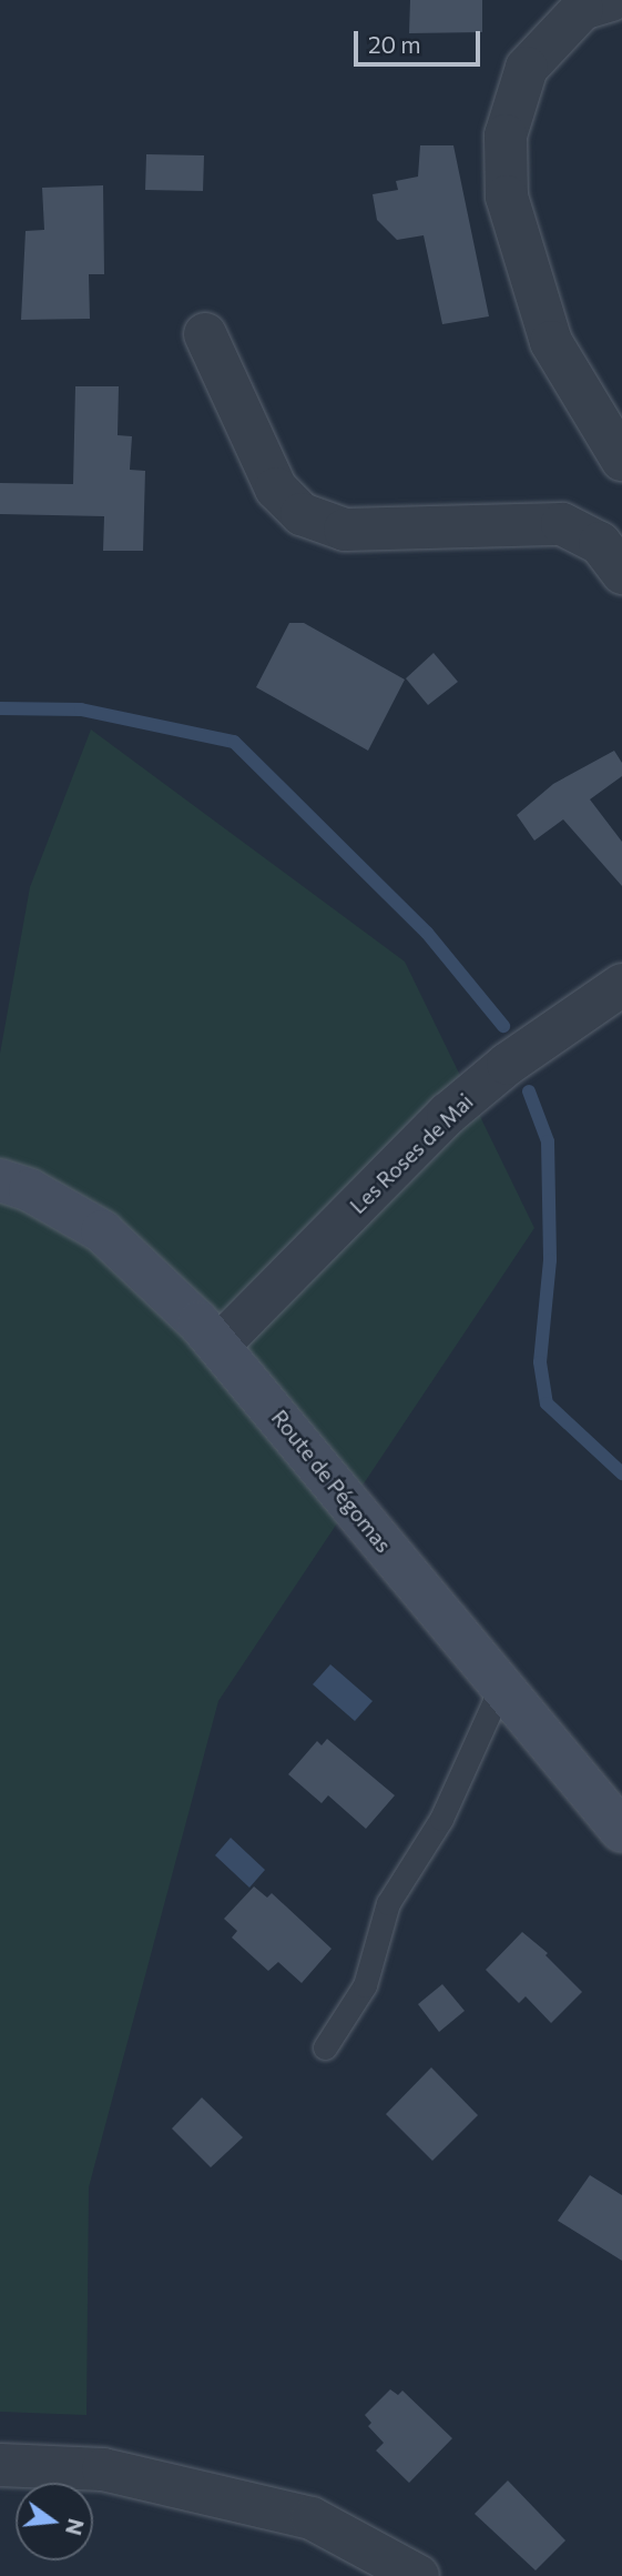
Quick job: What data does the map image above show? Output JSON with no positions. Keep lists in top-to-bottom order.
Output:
{
  "streets": {
    "main road": ["Route de Pégomas"],
    "street": ["Les Roses de Mai"]
  },
  "crossings": [
    ["Les Roses de Mai", "Route de Pégomas"]
  ],
  "scale_bar": "20 m",
  "north": "right"
}
